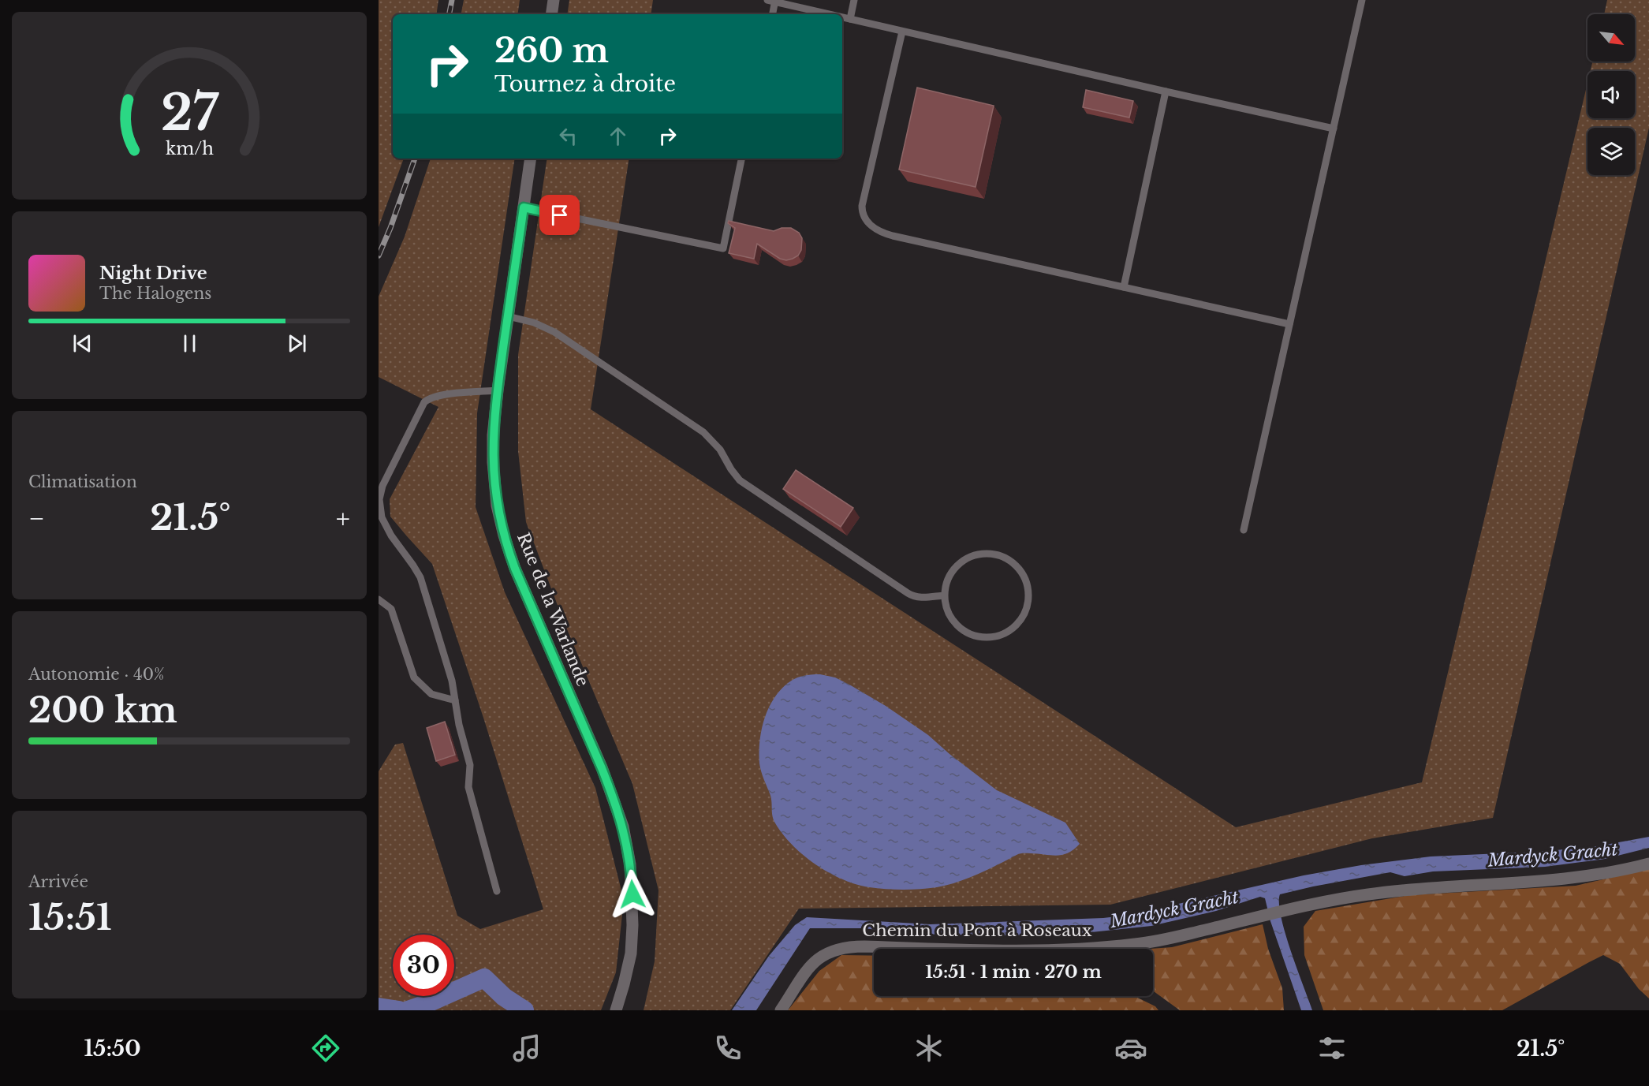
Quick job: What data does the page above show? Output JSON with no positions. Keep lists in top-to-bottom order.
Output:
{
  "streets": {
    "street": ["Rue de la Warlande", "Chemin du Pont à Roseaux"]
  },
  "water": ["Mardyck Gracht"],
  "north": "bottom right",
  "page": {
    "turn": ["260 m", "Tournez à droite"],
    "song": ["Night Drive", "The Halogens"],
    "tile": [
      "Climatisation",
      ["Autonomie · 40%", "200 km"],
      ["Arrivée", "15:51"]
    ],
    "heat": ["−", "21.5°", "+"],
    "limit": "30",
    "trip": "15:51 · 1 min · 270 m",
    "tabs": ["15:50", "21.5°"],
    "gauge": ["27", "km/h"]
  }
}
